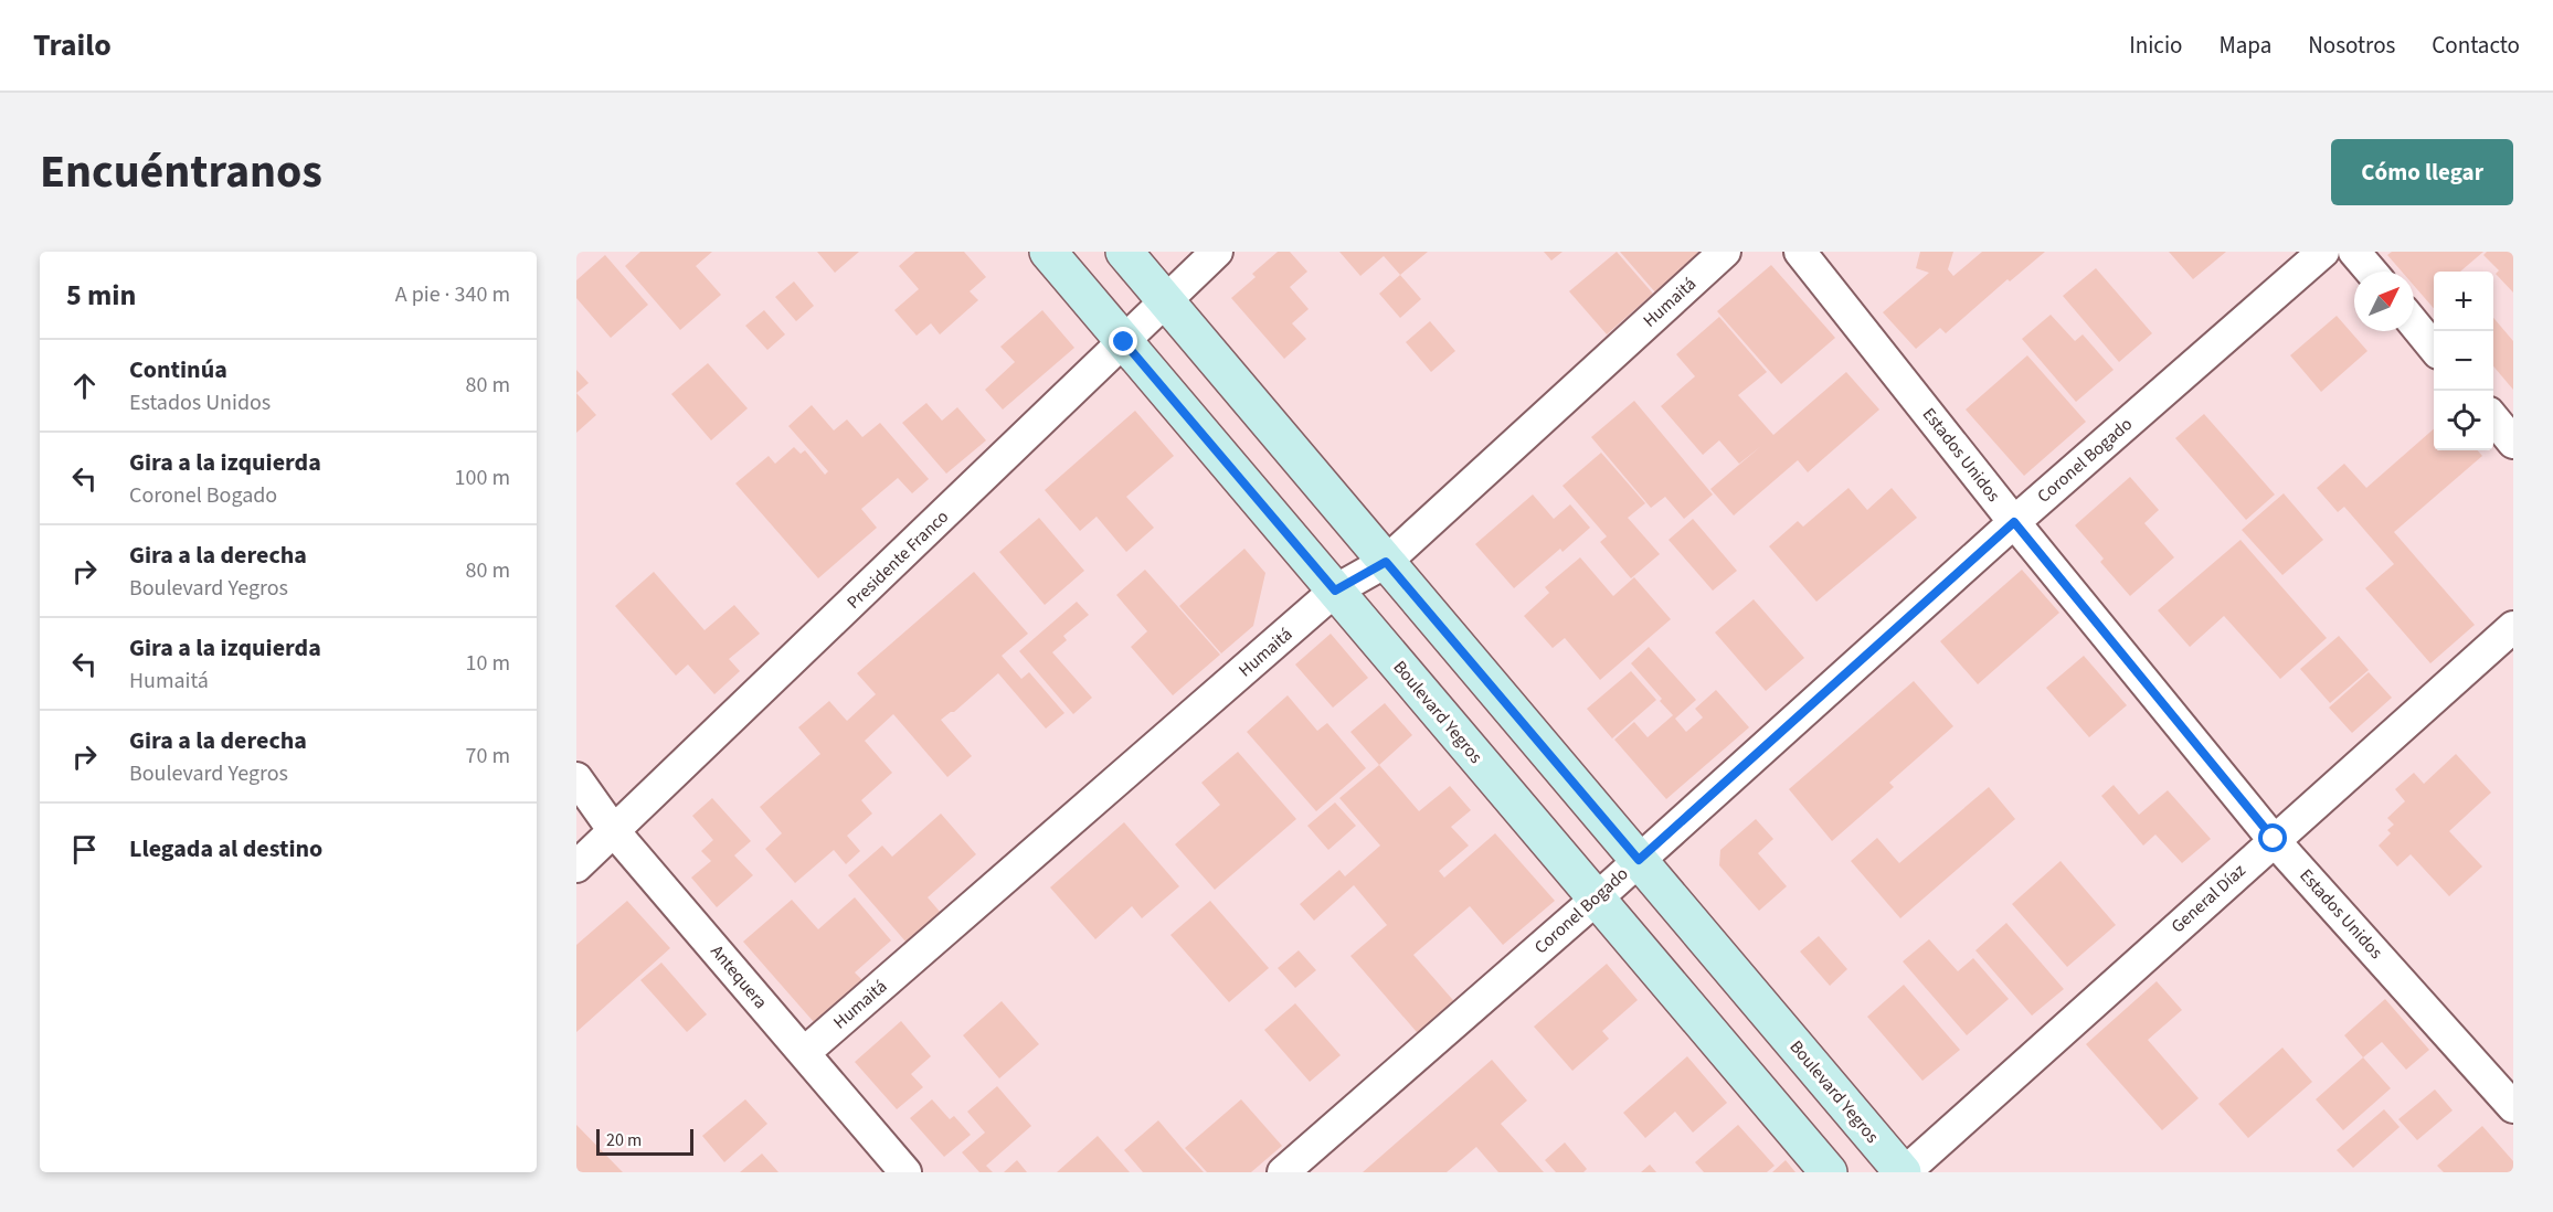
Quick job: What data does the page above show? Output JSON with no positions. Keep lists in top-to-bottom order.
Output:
{
  "streets": {
    "main road": ["Boulevard Yegros"],
    "street": [
      "Humaitá",
      "Estados Unidos",
      "Coronel Bogado",
      "Presidente Franco",
      "General Díaz",
      "Antequera"
    ]
  },
  "crossings": [
    ["Humaitá", "Boulevard Yegros"],
    ["Humaitá", "Antequera"],
    ["Estados Unidos", "Coronel Bogado"],
    ["Estados Unidos", "General Díaz"],
    ["Coronel Bogado", "Boulevard Yegros"],
    ["Presidente Franco", "Boulevard Yegros"],
    ["Presidente Franco", "Antequera"],
    ["Boulevard Yegros", "General Díaz"]
  ],
  "scale_bar": "20 m",
  "north": "top right",
  "page": {
    "header": "Trailo",
    "nav": [
      "Inicio",
      "Mapa",
      "Nosotros",
      "Contacto"
    ],
    "title": "Encuéntranos",
    "buttons": "Cómo llegar",
    "heading": ["5 min", "A pie · 340 m"],
    "map_buttons": ["+", "−"],
    "list": [
      ["Continúa", "Estados Unidos", "80 m"],
      ["Gira a la izquierda", "Coronel Bogado", "100 m"],
      ["Gira a la derecha", "Boulevard Yegros", "80 m"],
      ["Gira a la izquierda", "Humaitá", "10 m"],
      ["Gira a la derecha", "Boulevard Yegros", "70 m"],
      "Llegada al destino"
    ],
    "scale": "20 m"
  }
}
